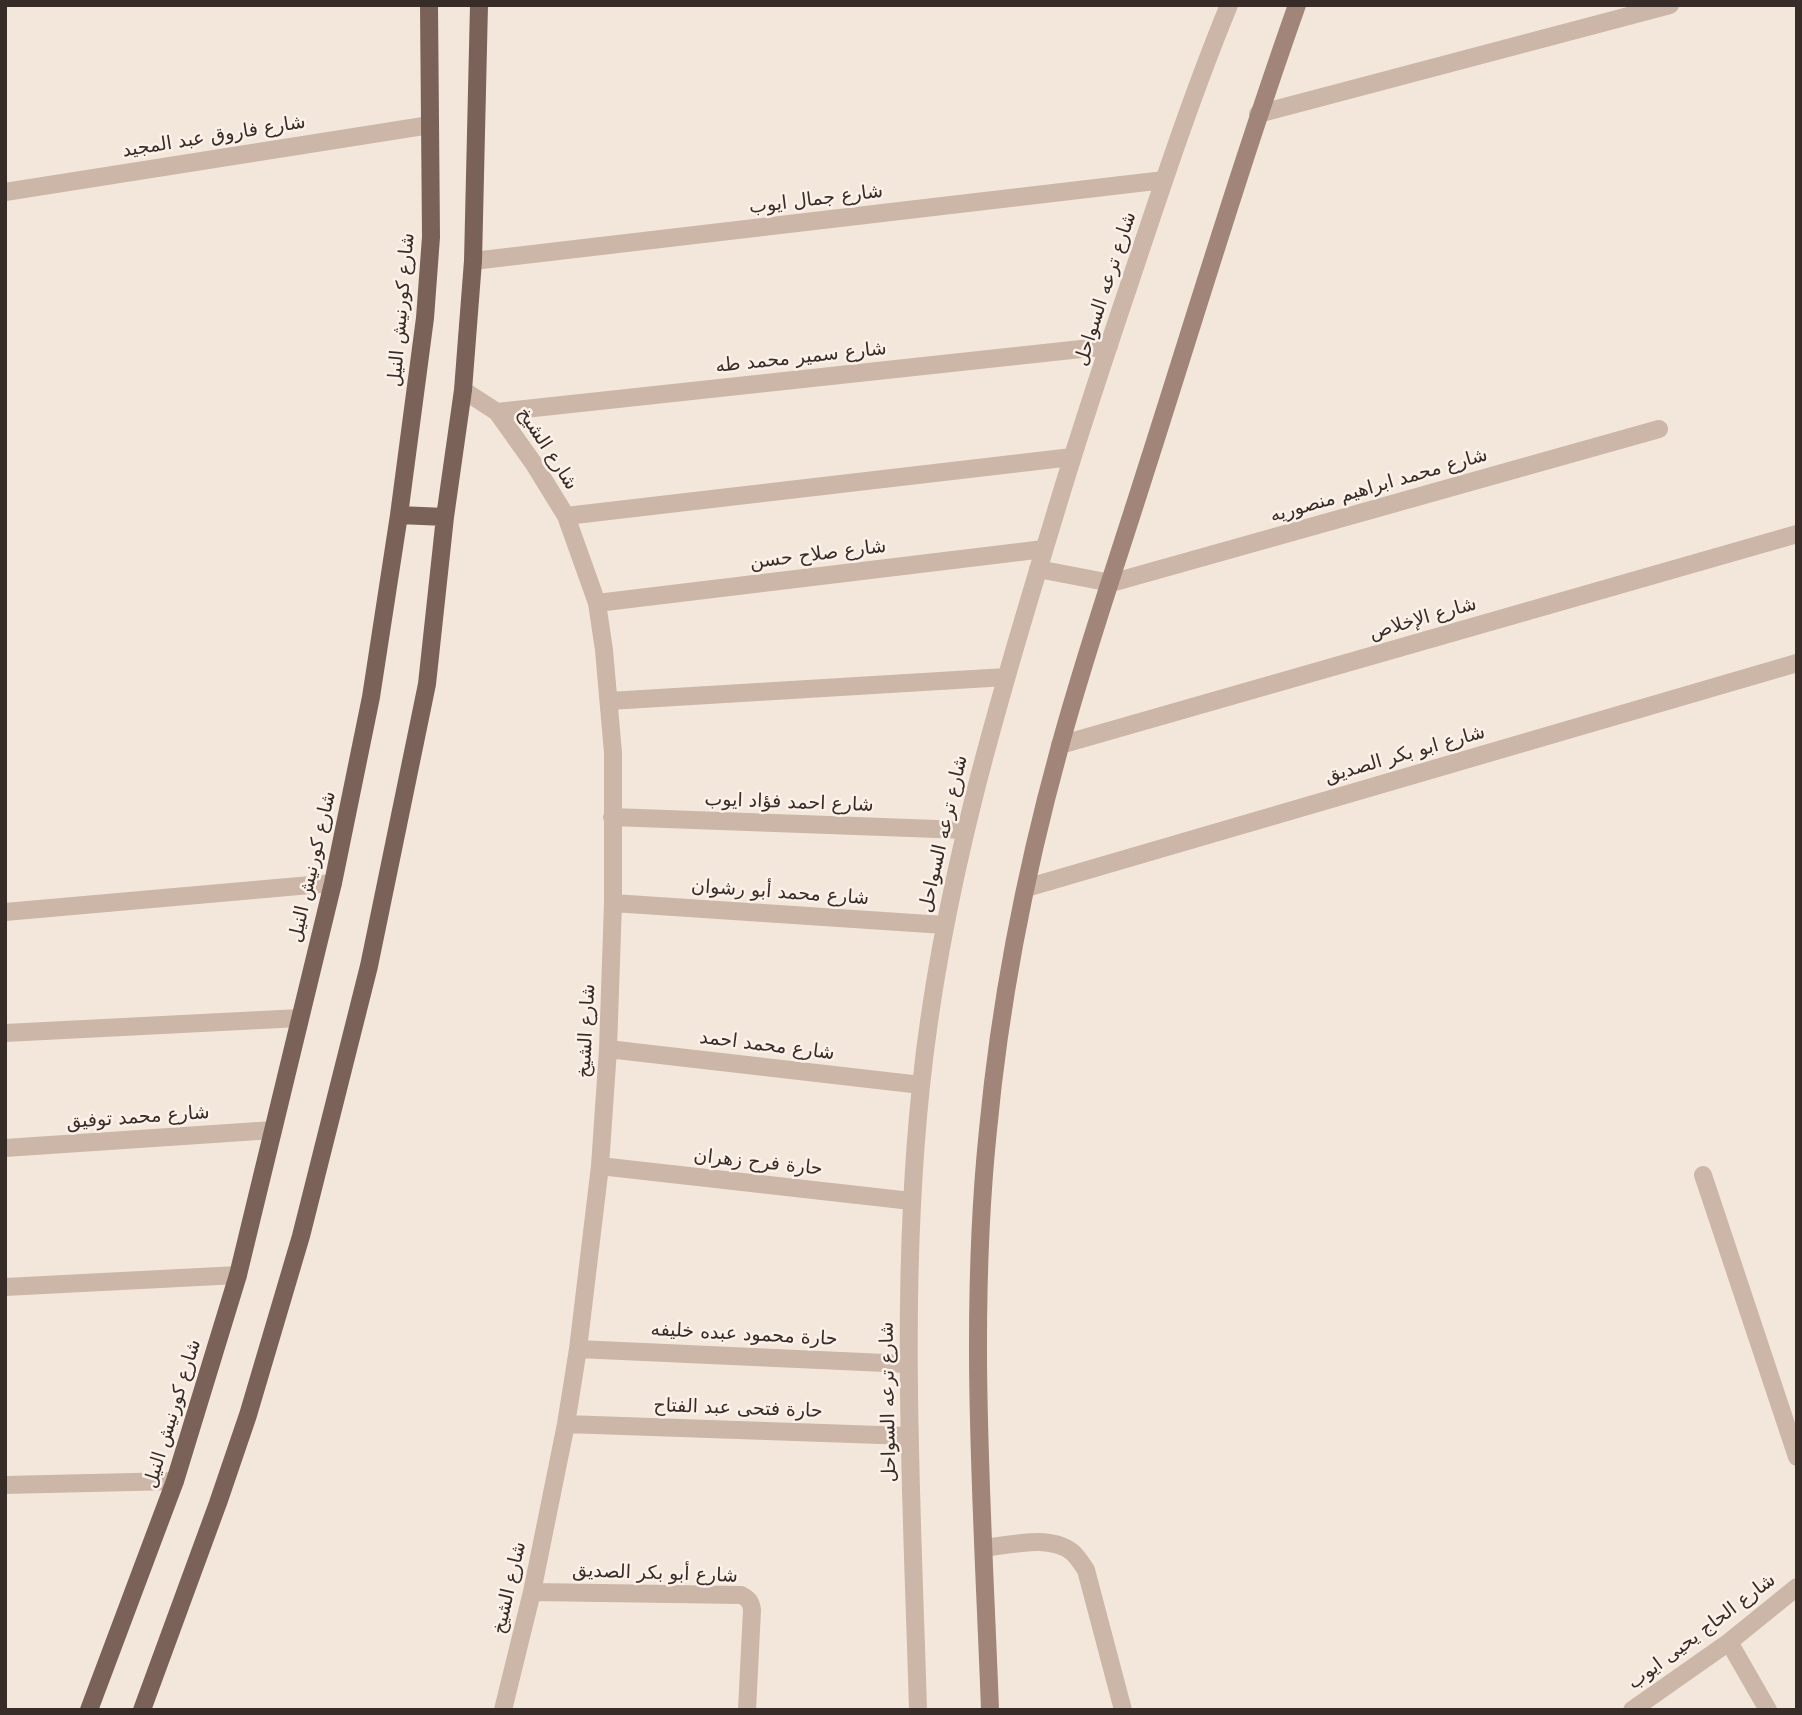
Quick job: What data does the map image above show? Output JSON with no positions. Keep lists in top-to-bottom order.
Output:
{
  "streets": {
    "main road": ["شارع كورنيش النيل"],
    "street": [
      "شارع فاروق عبد المجيد",
      "شارع جمال ايوب",
      "شارع ترعه السواحل",
      "شارع سمير محمد طه",
      "شارع الشيخ",
      "شارع محمد ابراهيم منصوريه",
      "شارع صلاح حسن",
      "شارع الإخلاص",
      "شارع ابو بكر الصديق",
      "شارع احمد فؤاد ايوب",
      "شارع محمد أبو رشوان",
      "شارع محمد احمد",
      "شارع محمد توفيق",
      "حارة فرح زهران",
      "حارة محمود عبده خليفه",
      "حارة فتحى عبد الفتاح",
      "شارع أبو بكر الصديق",
      "شارع الحاج يحيى ايوب"
    ]
  },
  "crossings": [
    ["شارع فاروق عبد المجيد", "شارع كورنيش النيل"],
    ["شارع جمال ايوب", "شارع ترعه السواحل"],
    ["شارع ترعه السواحل", "شارع سمير محمد طه"],
    ["شارع ترعه السواحل", "شارع صلاح حسن"],
    ["شارع ترعه السواحل", "شارع احمد فؤاد ايوب"],
    ["شارع ترعه السواحل", "شارع محمد أبو رشوان"],
    ["شارع ترعه السواحل", "شارع محمد احمد"],
    ["شارع ترعه السواحل", "حارة فرح زهران"],
    ["شارع ترعه السواحل", "حارة محمود عبده خليفه"],
    ["شارع ترعه السواحل", "حارة فتحى عبد الفتاح"],
    ["شارع كورنيش النيل", "شارع محمد توفيق"],
    ["شارع سمير محمد طه", "شارع الشيخ"],
    ["شارع الشيخ", "شارع صلاح حسن"],
    ["شارع الشيخ", "شارع احمد فؤاد ايوب"],
    ["شارع الشيخ", "شارع محمد أبو رشوان"],
    ["شارع الشيخ", "شارع محمد احمد"],
    ["شارع الشيخ", "حارة فرح زهران"],
    ["شارع الشيخ", "حارة محمود عبده خليفه"],
    ["شارع الشيخ", "حارة فتحى عبد الفتاح"],
    ["شارع الشيخ", "شارع أبو بكر الصديق"]
  ]
}
